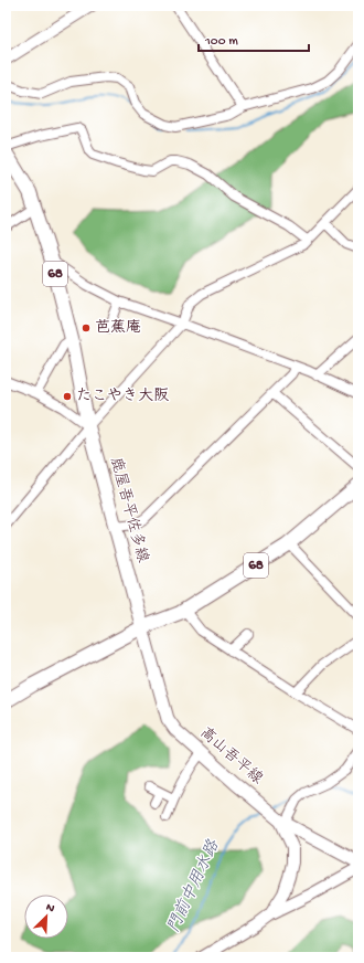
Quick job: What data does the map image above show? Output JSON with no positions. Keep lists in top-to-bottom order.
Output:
{
  "streets": {
    "main road": ["68", "鹿屋吾平佐多線", "高山吾平線"]
  },
  "crossings": [
    ["68", "鹿屋吾平佐多線"],
    ["68", "高山吾平線"],
    ["鹿屋吾平佐多線", "高山吾平線"]
  ],
  "water": ["門前中用水路"],
  "places": ["芭蕉庵", "たこやき大阪"],
  "scale_bar": "100 m",
  "north": "top right"
}
